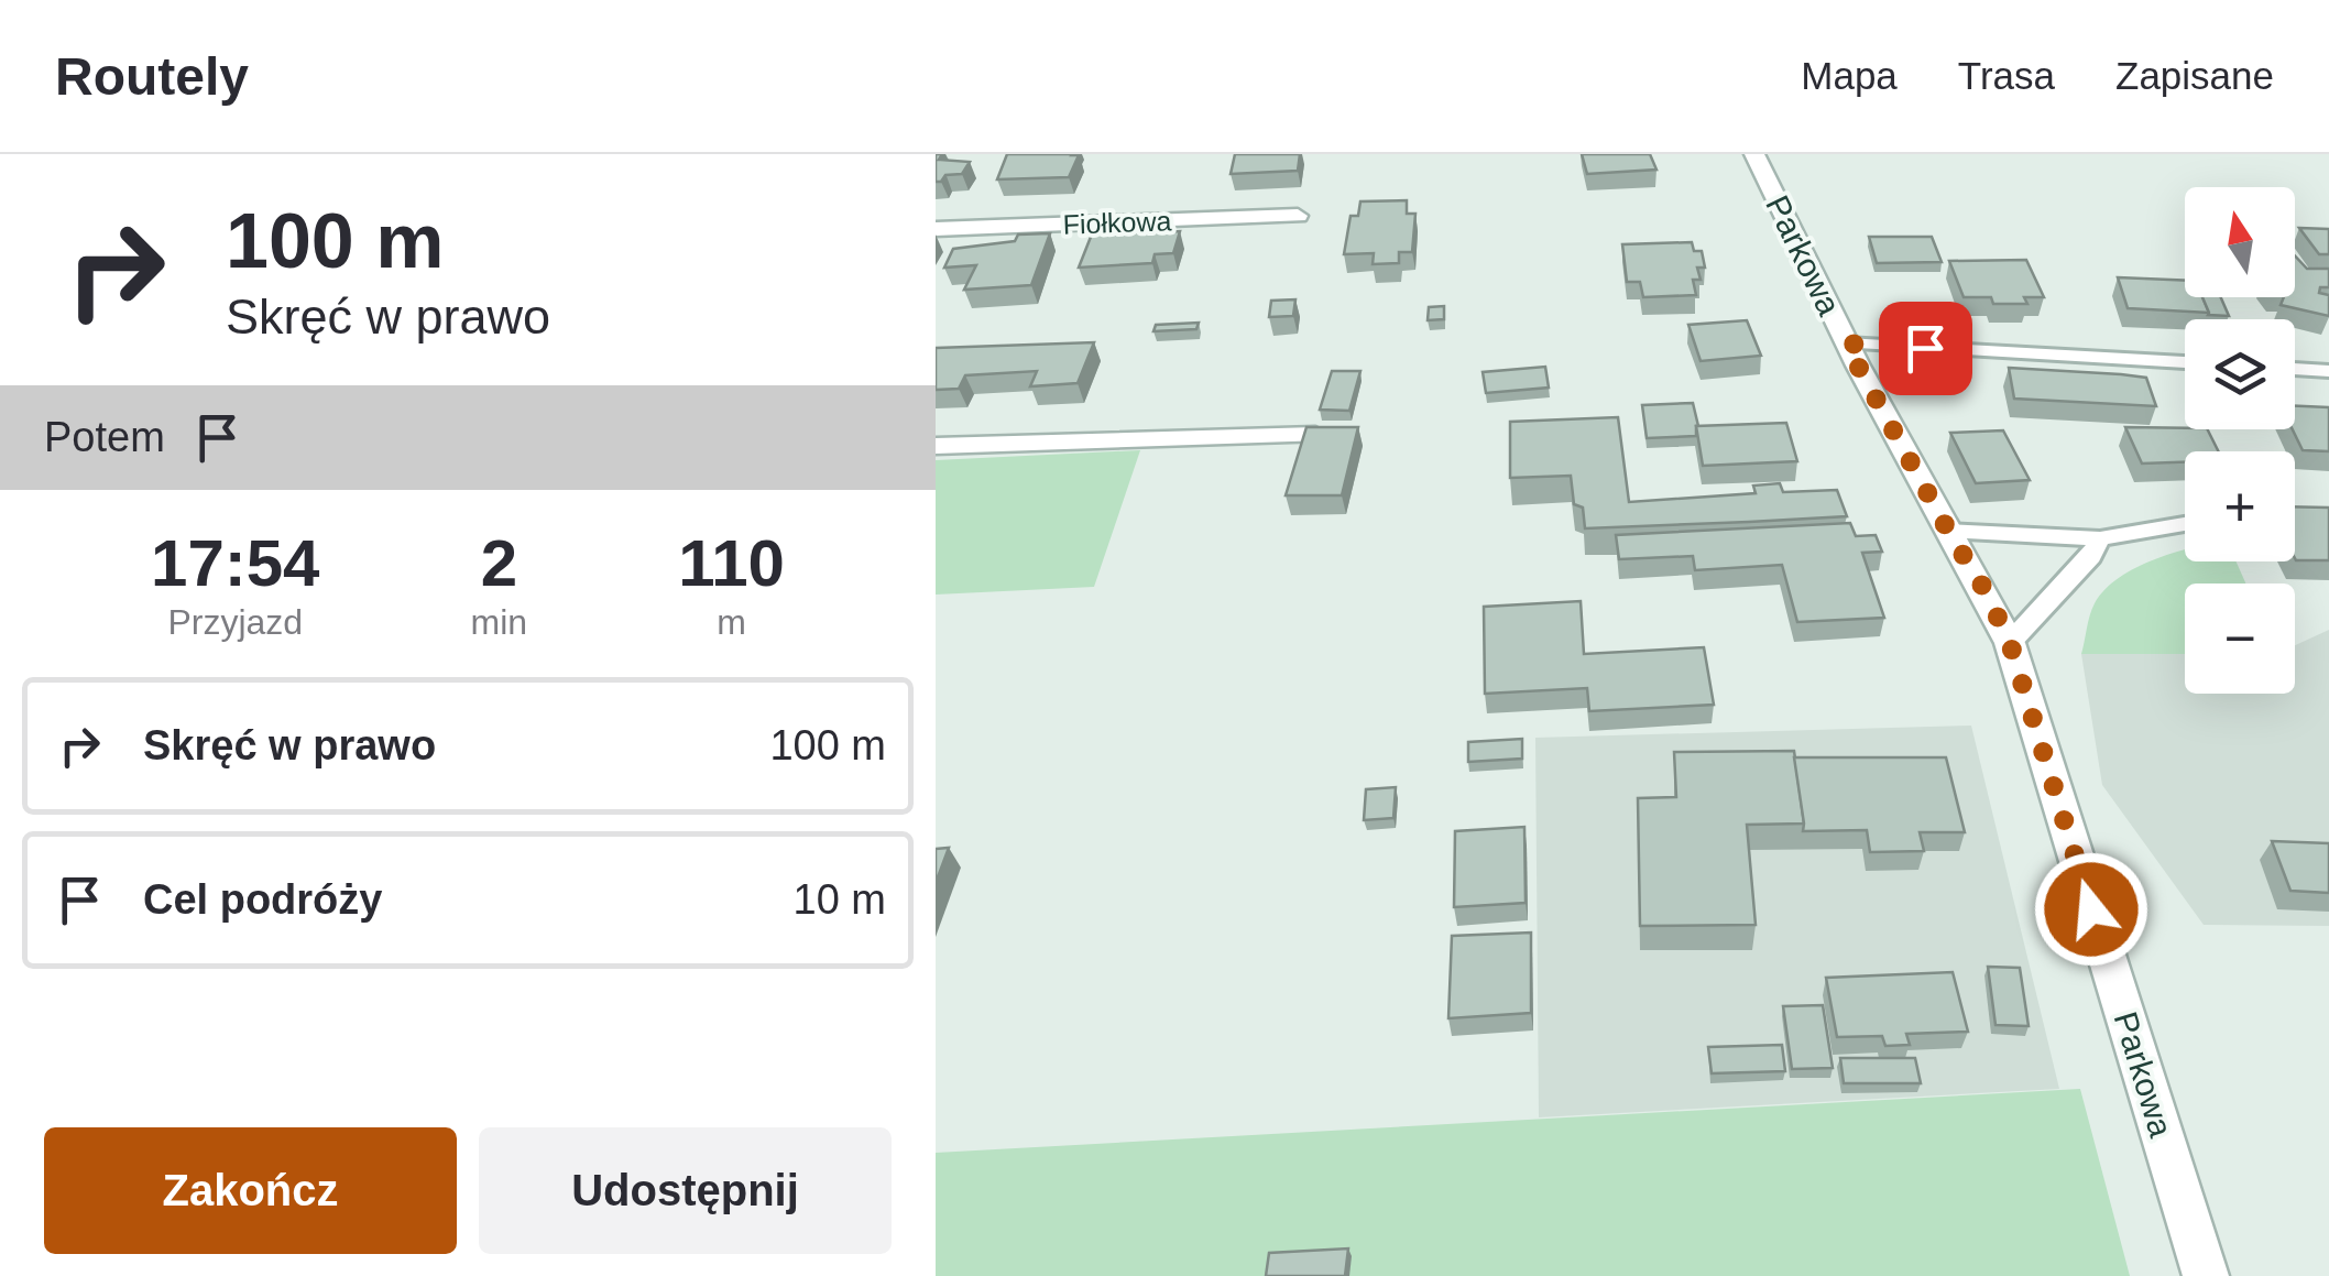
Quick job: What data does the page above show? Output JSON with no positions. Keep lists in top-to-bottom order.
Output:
{
  "streets": {
    "street": ["Fiołkowa", "Parkowa"]
  },
  "north": "top",
  "page": {
    "header": "Routely",
    "nav": ["Mapa", "Trasa", "Zapisane"],
    "turn": ["100 m", "Skręć w prawo"],
    "map_buttons": ["+", "−"],
    "then": "Potem",
    "eta": [
      "17:54",
      "Przyjazd",
      "2",
      "min",
      "110",
      "m"
    ],
    "list": [
      {
        "name": "Skręć w prawo",
        "value": "100 m"
      },
      {
        "name": "Cel podróży",
        "value": "10 m"
      }
    ],
    "buttons": ["Zakończ", "Udostępnij"]
  }
}
